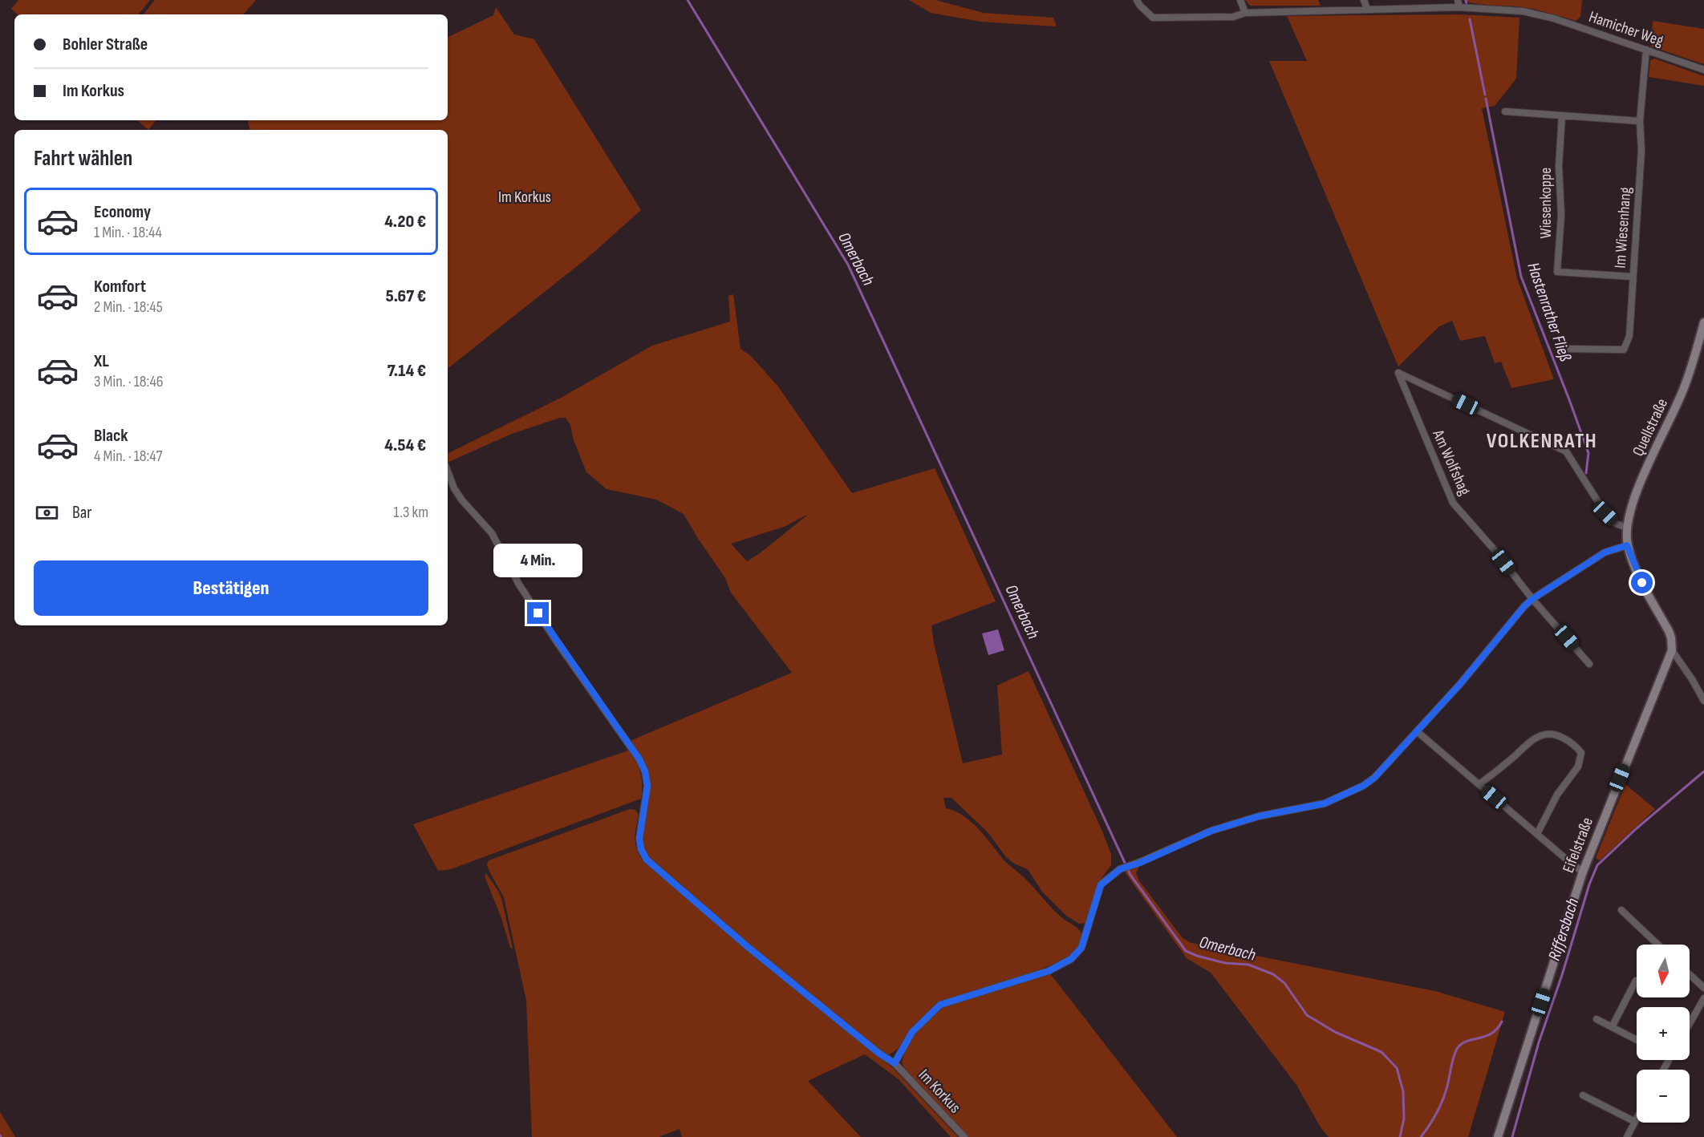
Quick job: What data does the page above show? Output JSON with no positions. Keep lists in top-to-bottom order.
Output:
{
  "streets": {
    "main road": ["Quellstraße", "Eifelstraße"],
    "street": [
      "Hamicher Weg",
      "Wiesenkoppe",
      "Im Wiesenhang",
      "Am Wolfshag",
      "Im Korkus"
    ]
  },
  "crossings": [
    ["Hamicher Weg", "Im Wiesenhang"],
    ["Wiesenkoppe", "Im Wiesenhang"],
    ["Quellstraße", "Am Wolfshag"]
  ],
  "districts": ["VOLKENRATH"],
  "water": ["Omerbach", "Hastenrather Fließ", "Riffersbach"],
  "parks": ["Im Korkus"],
  "north": "bottom",
  "page": {
    "banner": ["Bohler Straße", "Im Korkus"],
    "heading": "Fahrt wählen",
    "list": [
      {
        "name": "Economy",
        "note": "1 Min. · 18:44",
        "value": "4.20 €"
      },
      {
        "name": "Komfort",
        "note": "2 Min. · 18:45",
        "value": "5.67 €"
      },
      {
        "name": "XL",
        "note": "3 Min. · 18:46",
        "value": "7.14 €"
      },
      {
        "name": "Black",
        "note": "4 Min. · 18:47",
        "value": "4.54 €"
      }
    ],
    "pay": ["Bar", "1.3 km"],
    "bubble": "4 Min.",
    "buttons": "Bestätigen",
    "map_buttons": ["+", "−"]
  }
}
